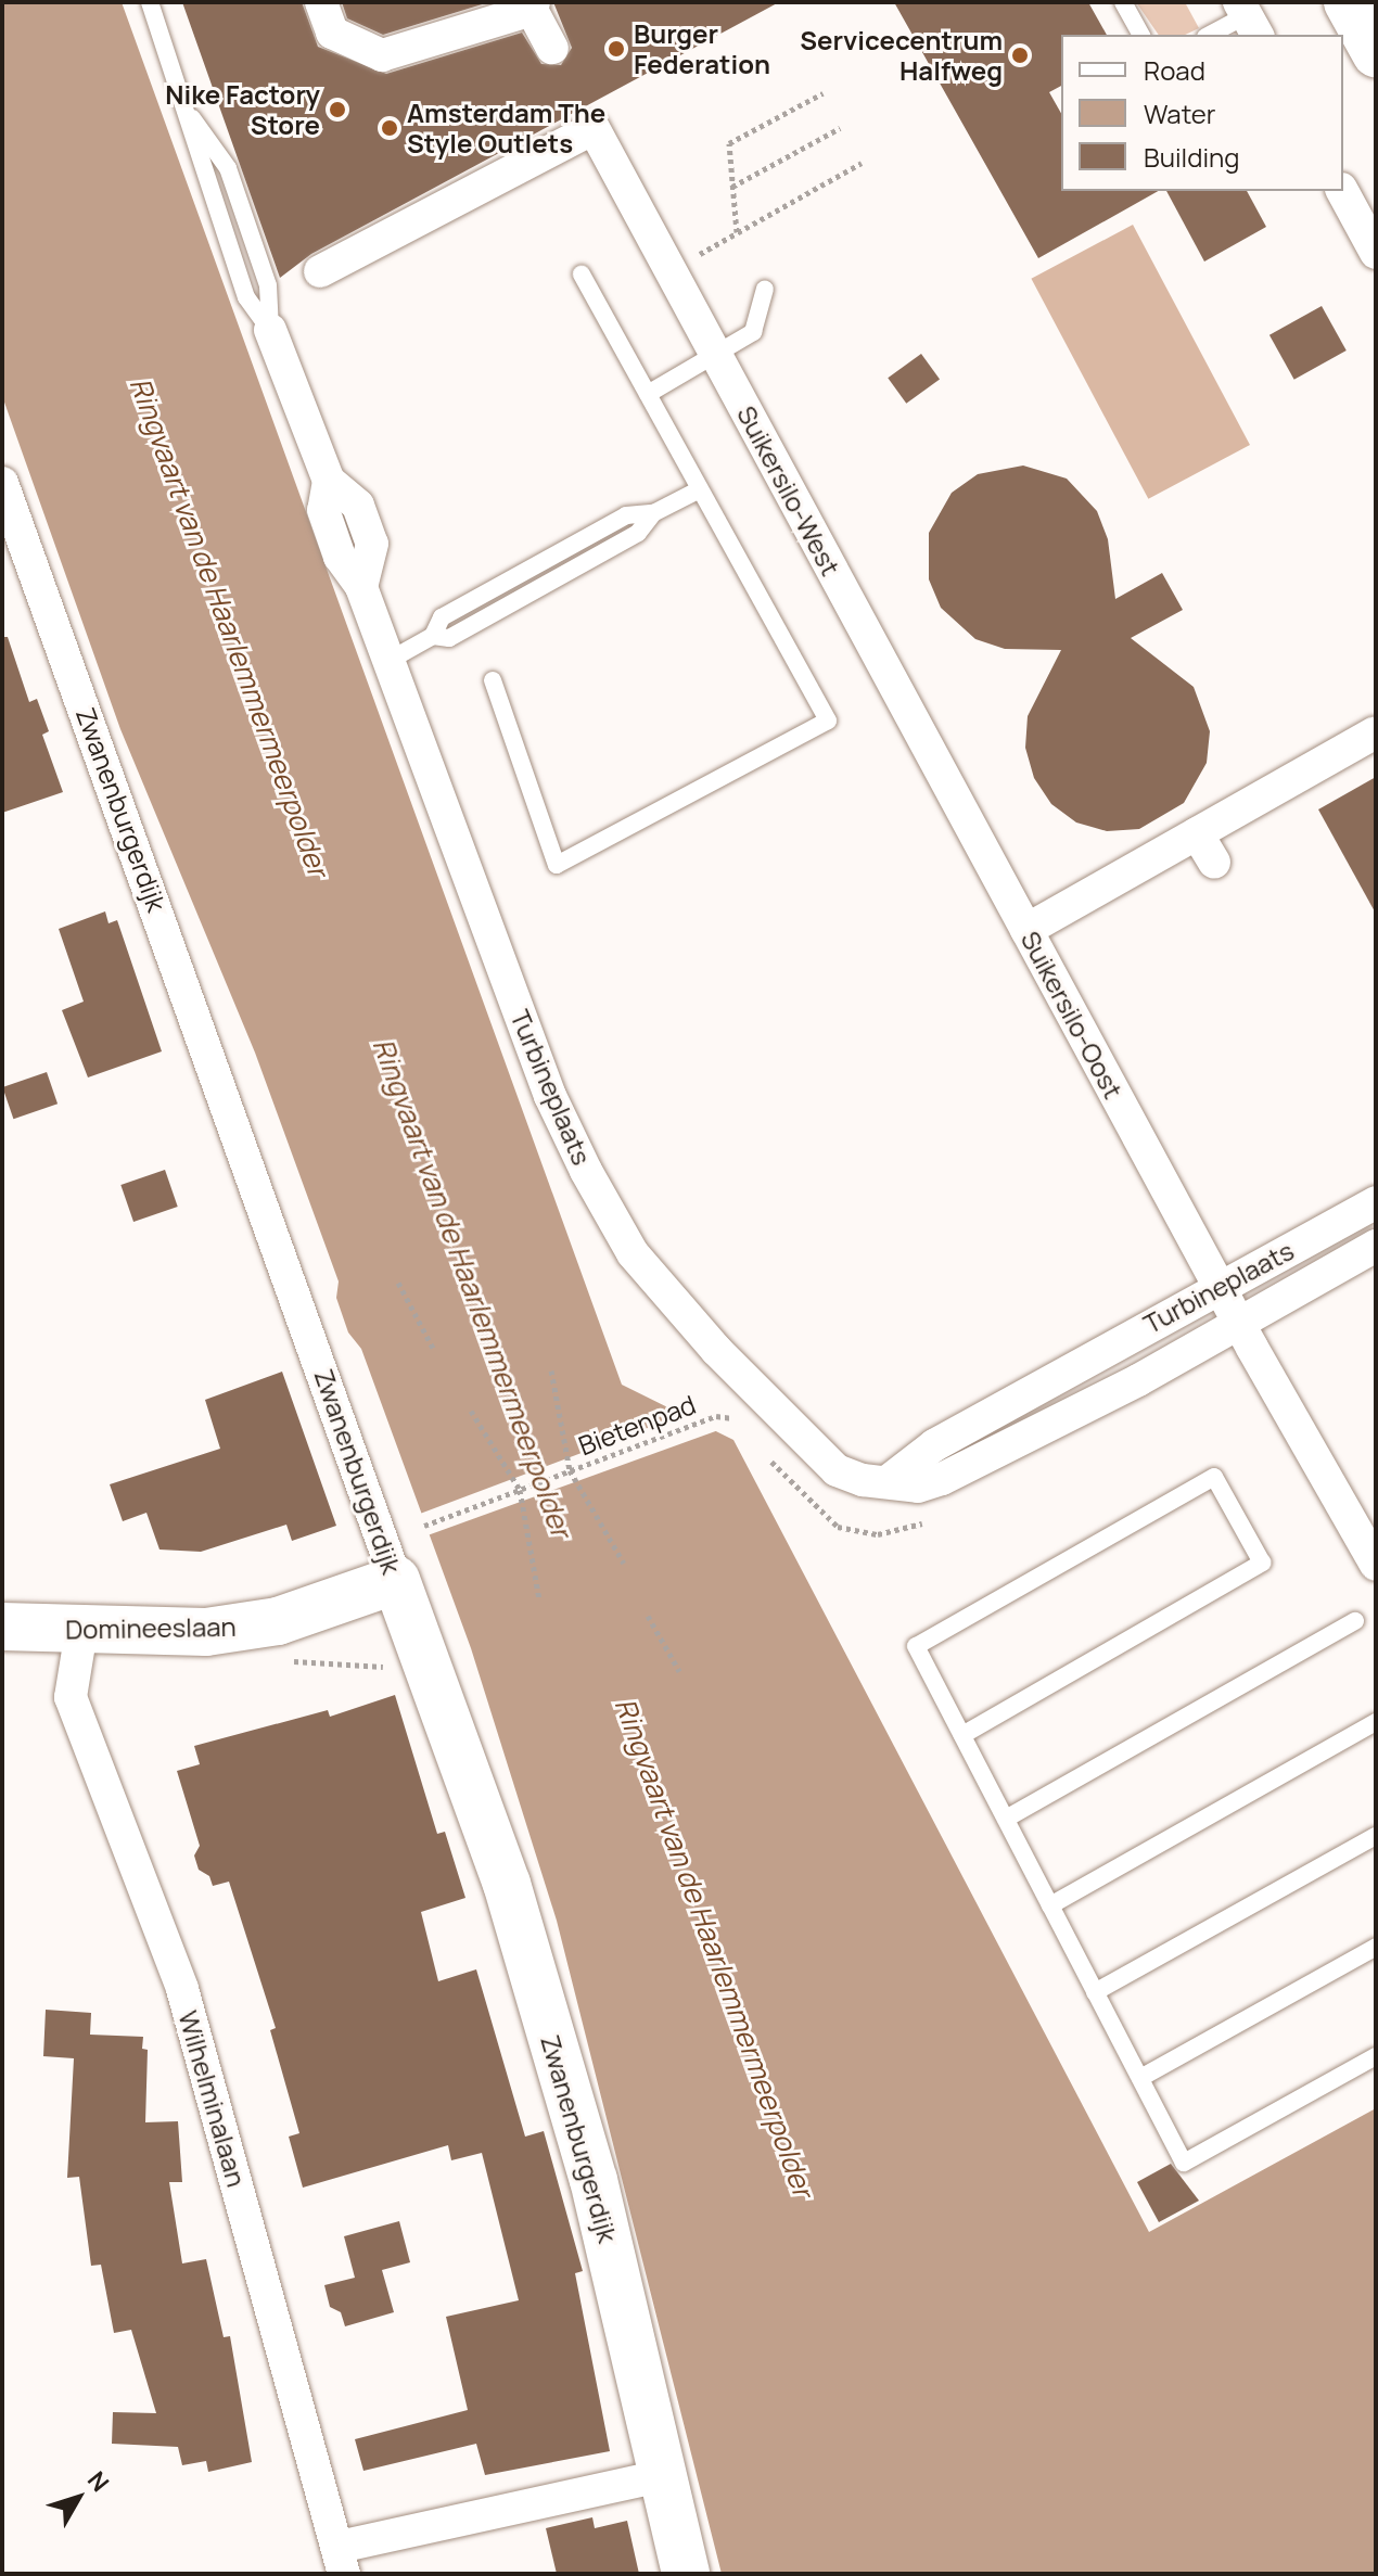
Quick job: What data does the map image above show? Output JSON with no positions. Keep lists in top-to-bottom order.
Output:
{
  "streets": {
    "street": [
      "Suikersilo-West",
      "Zwanenburgerdijk",
      "Suikersilo-Oost",
      "Turbineplaats",
      "Domineeslaan",
      "Wilhelminalaan"
    ],
    "path": ["Bietenpad"]
  },
  "crossings": [
    ["Suikersilo-West", "Suikersilo-Oost"],
    ["Zwanenburgerdijk", "Domineeslaan"],
    ["Suikersilo-Oost", "Turbineplaats"],
    ["Domineeslaan", "Wilhelminalaan"]
  ],
  "water": ["Ringvaart van de Haarlemmermeerpolder"],
  "places": [
    "Burger Federation",
    "Servicecentrum Halfweg",
    "Nike Factory Store",
    "Amsterdam The Style Outlets"
  ],
  "legend": ["Road", "Water", "Building"],
  "north": "top right"
}
